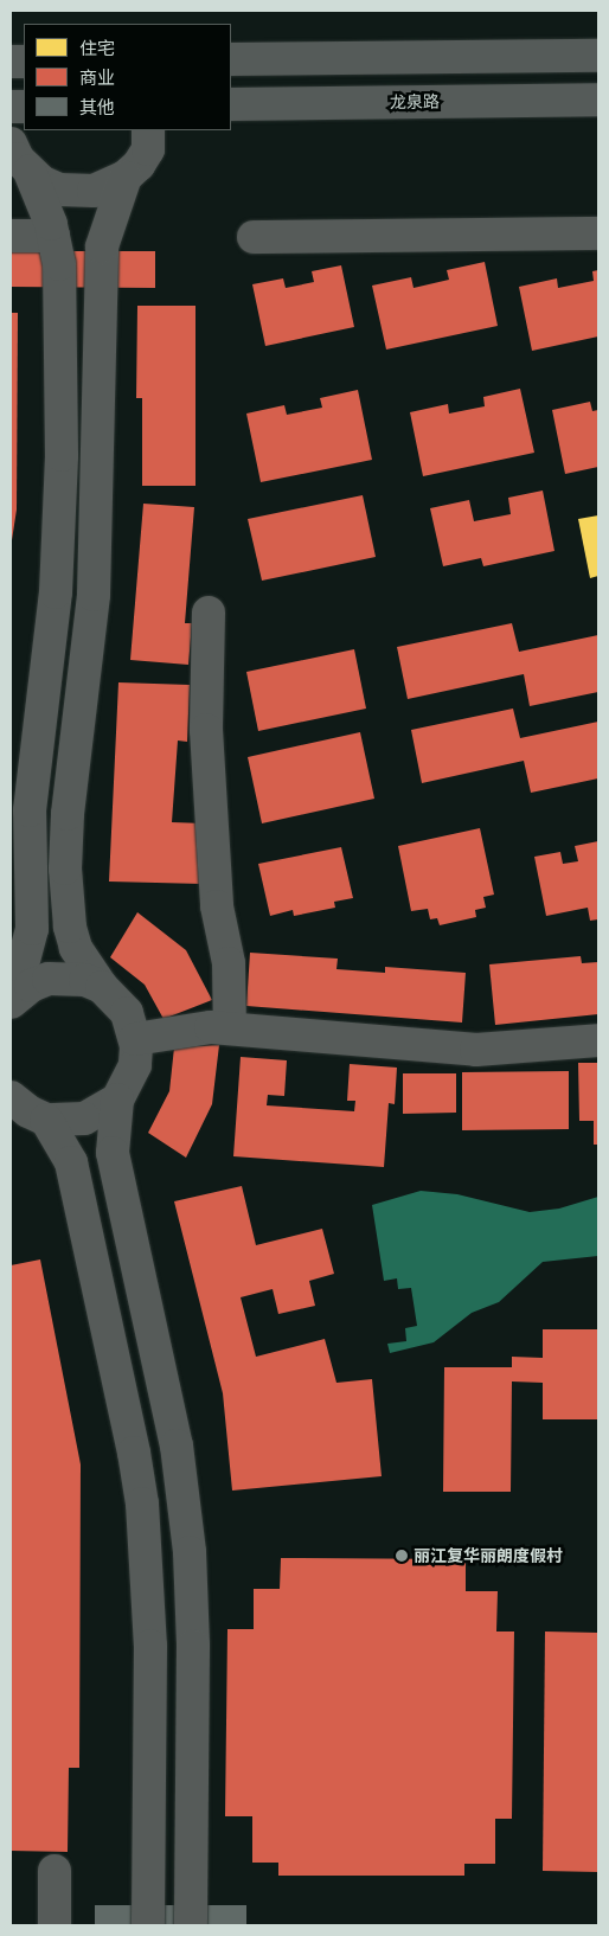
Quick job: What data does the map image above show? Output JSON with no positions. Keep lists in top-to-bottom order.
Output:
{
  "streets": {
    "main road": ["龙泉路"]
  },
  "places": ["丽江复华丽朗度假村"],
  "legend": ["住宅", "商业", "其他"]
}
